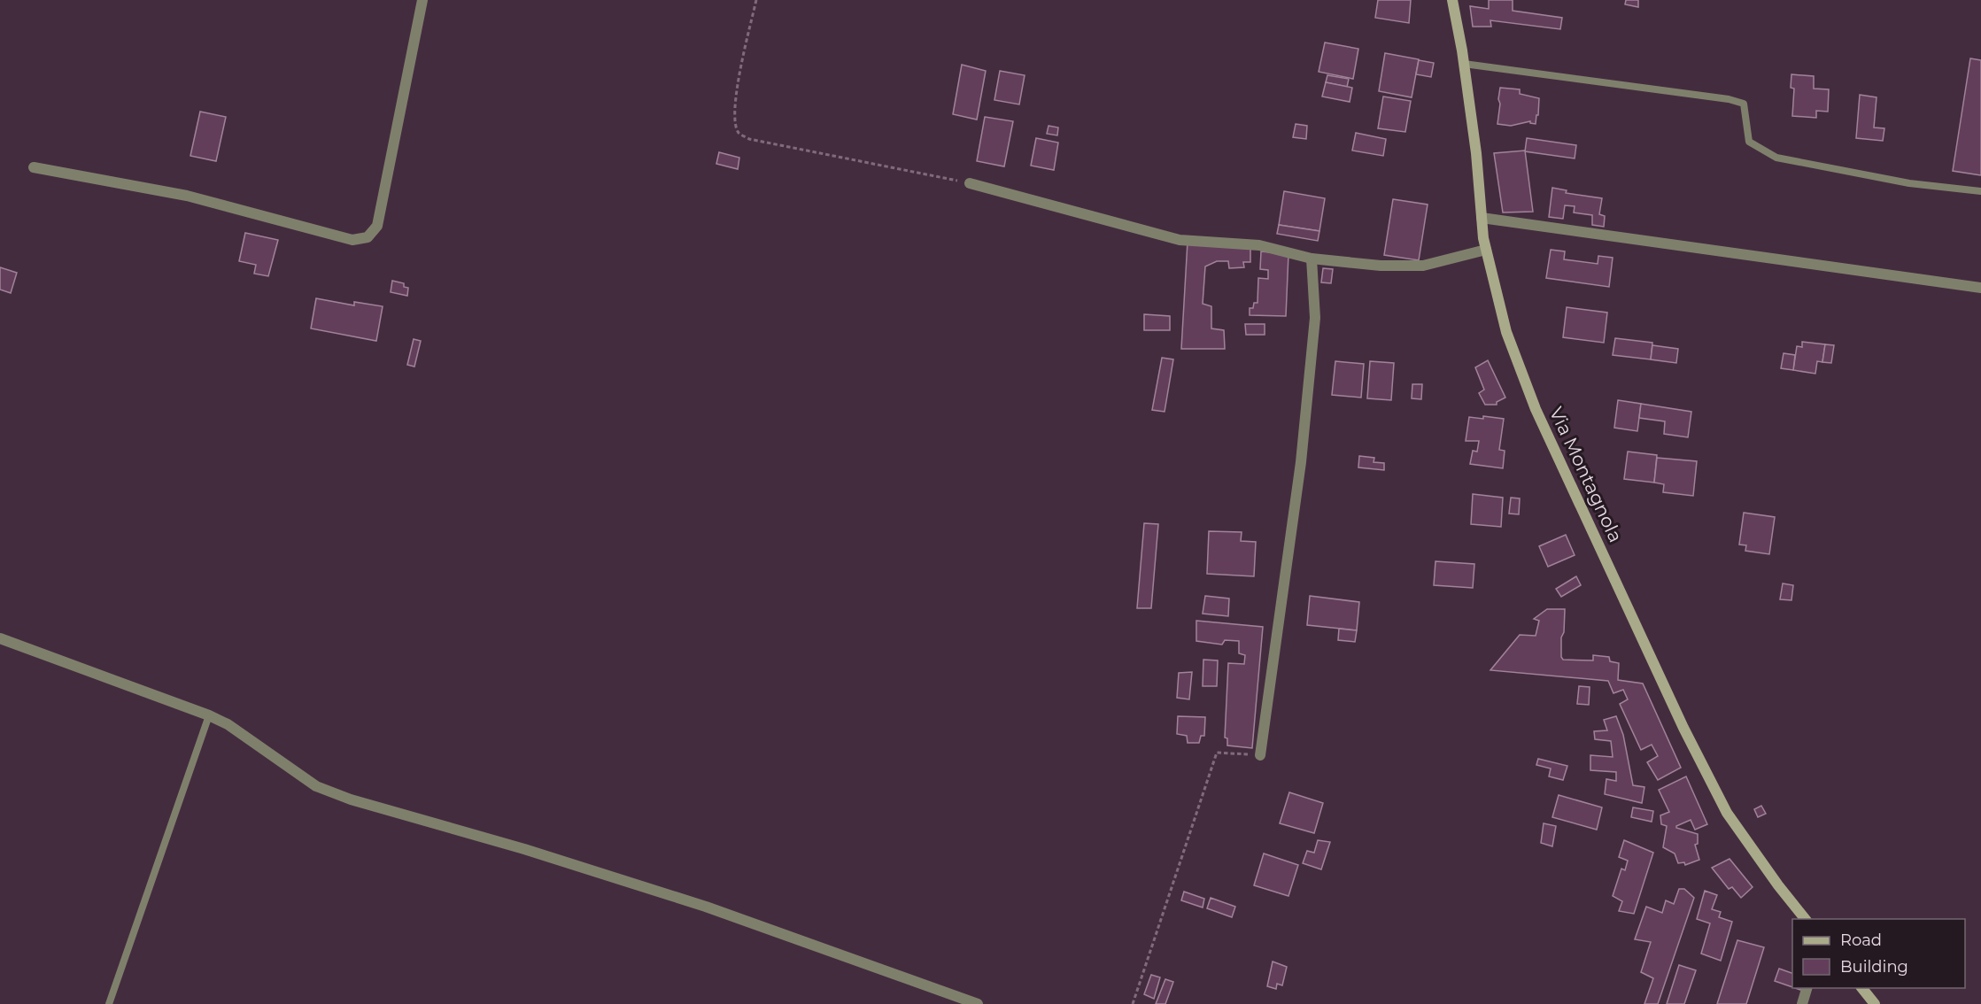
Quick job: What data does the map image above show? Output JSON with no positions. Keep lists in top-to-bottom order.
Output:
{
  "streets": {
    "street": ["Via Montagnola"]
  },
  "legend": ["Road", "Building"]
}
